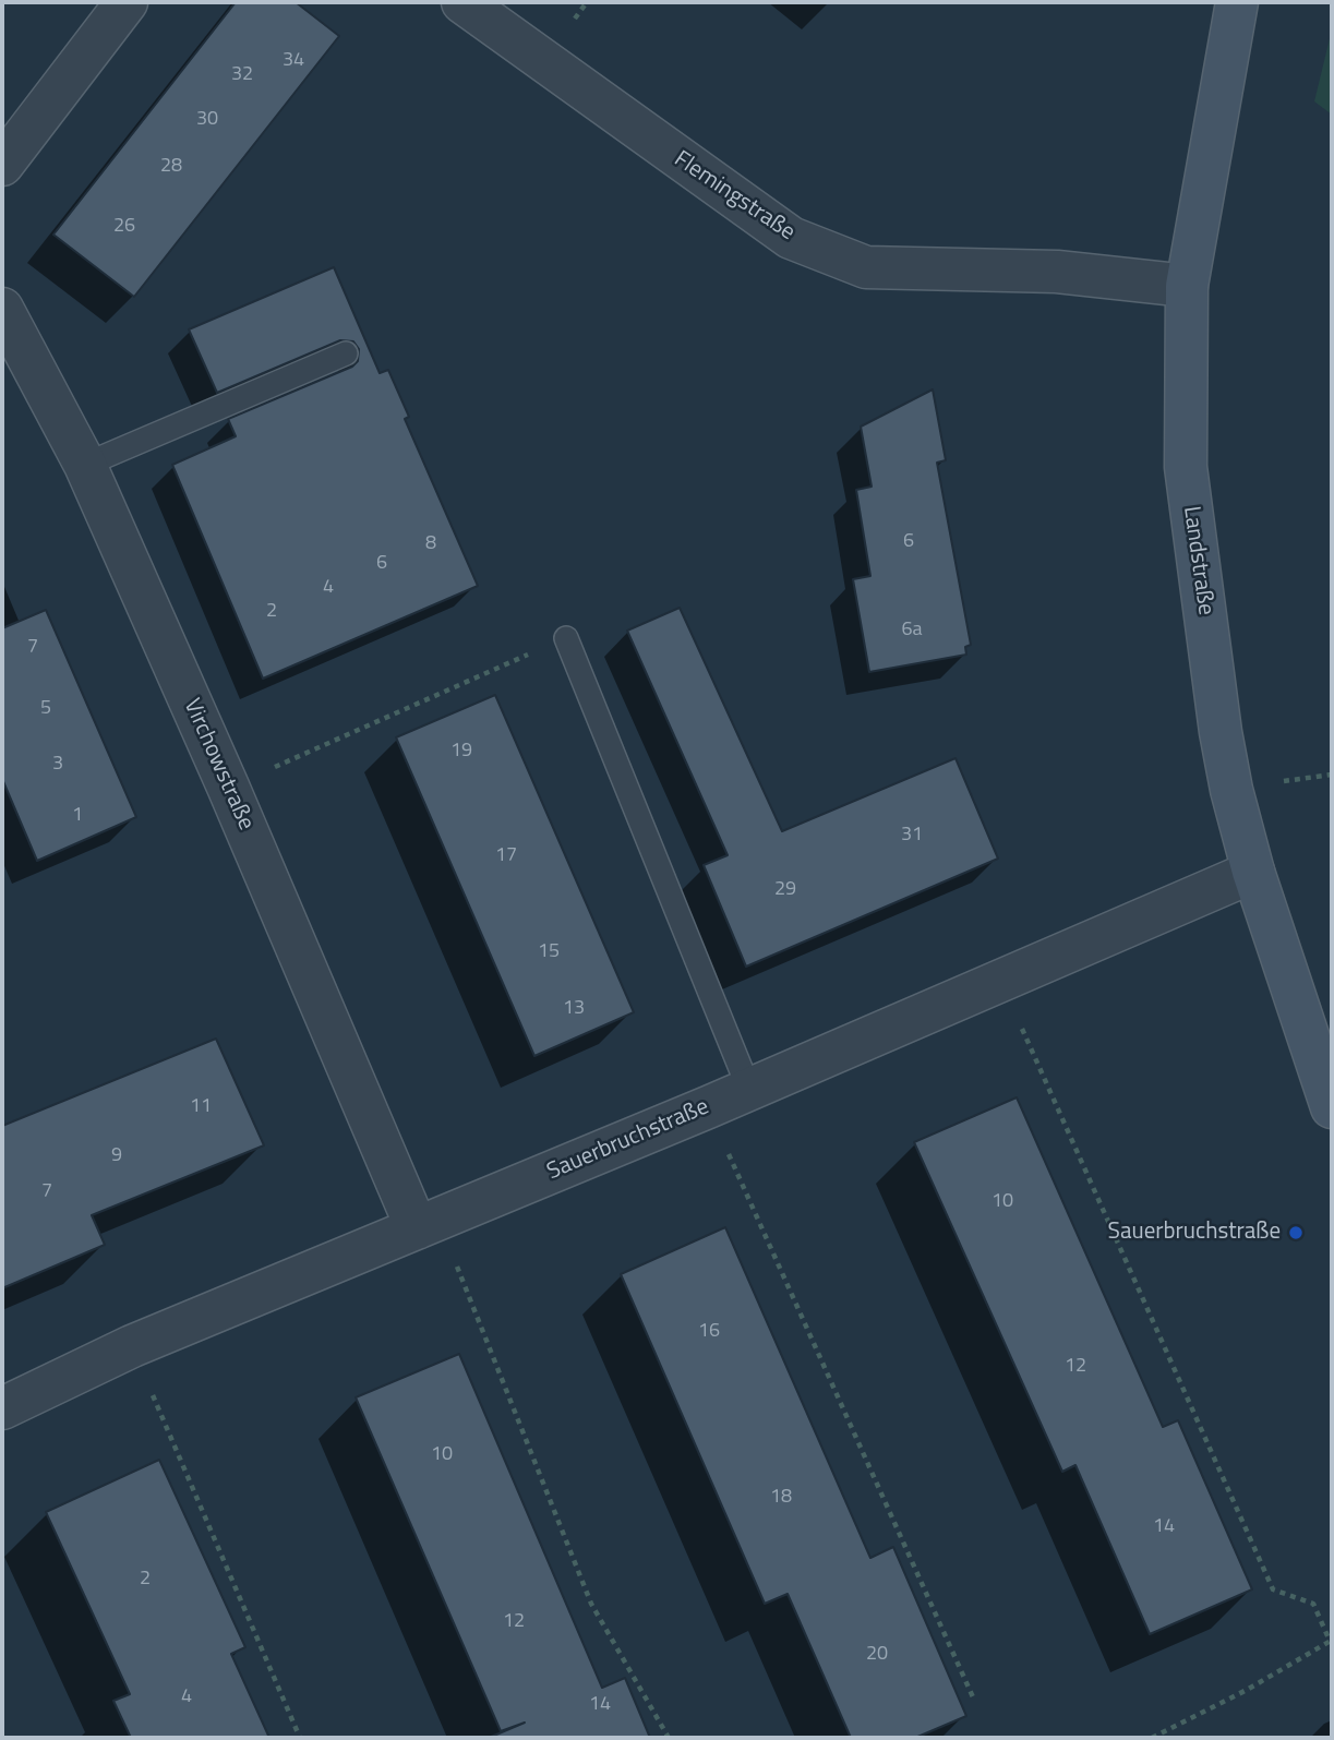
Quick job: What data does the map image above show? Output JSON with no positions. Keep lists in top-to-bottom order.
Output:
{
  "streets": {
    "main road": ["Landstraße"],
    "street": ["Flemingstraße", "Virchowstraße", "Sauerbruchstraße"]
  },
  "crossings": [
    ["Flemingstraße", "Landstraße"],
    ["Landstraße", "Sauerbruchstraße"],
    ["Virchowstraße", "Sauerbruchstraße"]
  ],
  "places": ["Sauerbruchstraße"],
  "house_numbers": [
    "34",
    "32",
    "30",
    "28",
    "26",
    "6",
    "8",
    "6",
    "4",
    "2",
    "6a",
    "7",
    "5",
    "19",
    "3",
    "1",
    "31",
    "17",
    "29",
    "15",
    "13",
    "11",
    "9",
    "7",
    "10",
    "16",
    "12",
    "10",
    "18",
    "14",
    "2",
    "12",
    "20",
    "4",
    "14"
  ]
}
